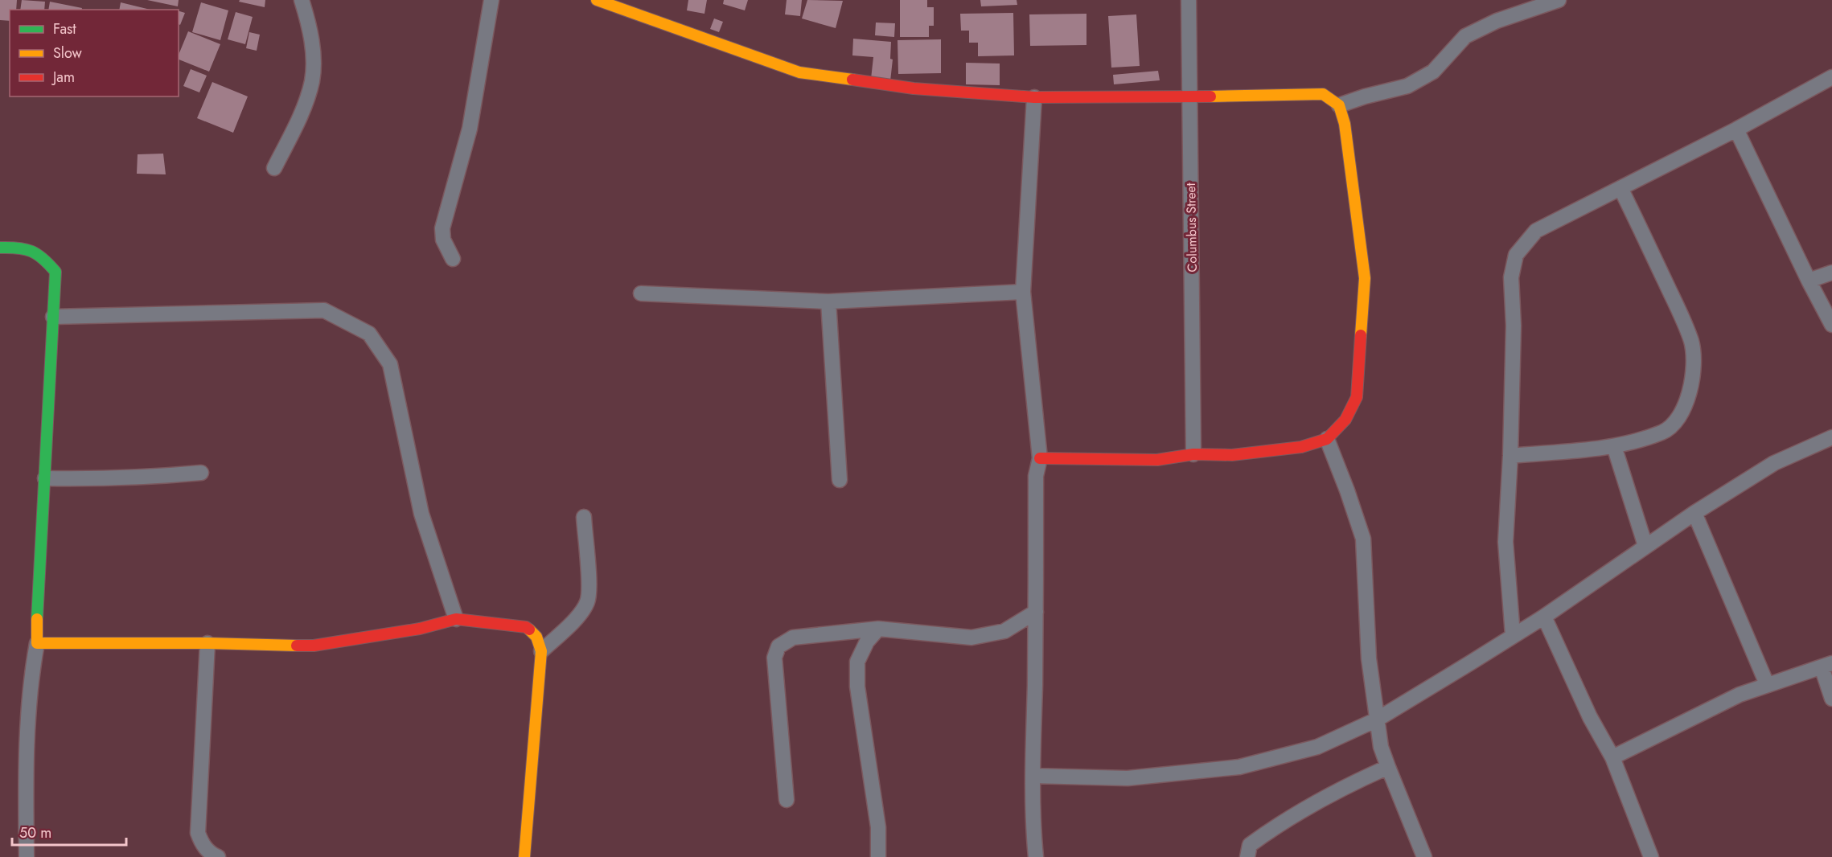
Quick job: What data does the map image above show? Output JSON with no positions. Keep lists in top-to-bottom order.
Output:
{
  "streets": {
    "street": ["Columbus Street"]
  },
  "legend": ["Fast", "Slow", "Jam"],
  "scale_bar": "50 m"
}
